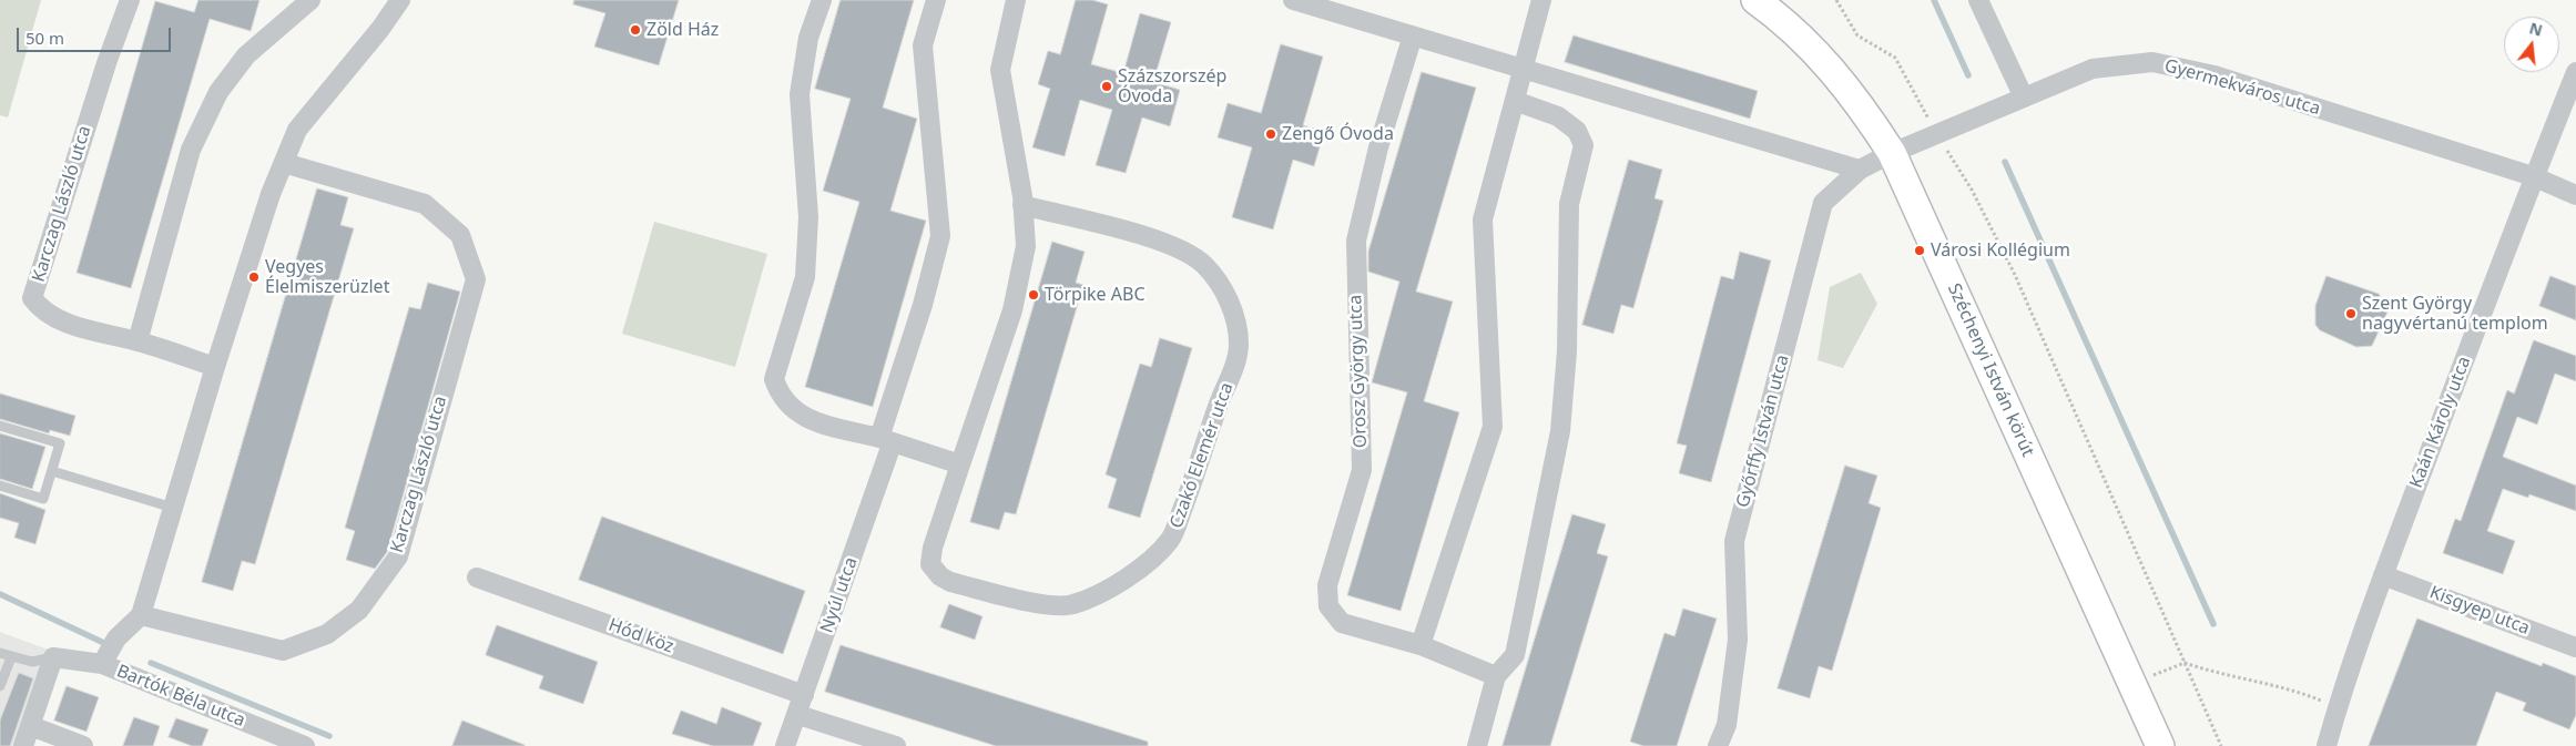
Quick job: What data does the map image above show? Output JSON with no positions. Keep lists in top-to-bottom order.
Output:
{
  "streets": {
    "street": [
      "Gyermekváros utca",
      "Karczag László utca",
      "Széchenyi István körút",
      "Orosz György utca",
      "Kaán Károly utca",
      "Győrffy István utca",
      "Czakó Elemér utca",
      "Nyúl utca",
      "Kisgyep utca",
      "Hód köz",
      "Bartók Béla utca"
    ]
  },
  "crossings": [
    ["Gyermekváros utca", "Széchenyi István körút"],
    ["Gyermekváros utca", "Kaán Károly utca"],
    ["Gyermekváros utca", "Győrffy István utca"],
    ["Széchenyi István körút", "Győrffy István utca"],
    ["Kaán Károly utca", "Kisgyep utca"],
    ["Nyúl utca", "Hód köz"]
  ],
  "places": [
    "Zöld Ház",
    "Százszorszép Óvoda",
    "Zengő Óvoda",
    "Városi Kollégium",
    "Vegyes Élelmiszerüzlet",
    "Törpike ABC",
    "Szent György nagyvértanú templom"
  ],
  "scale_bar": "50 m",
  "north": "top"
}
